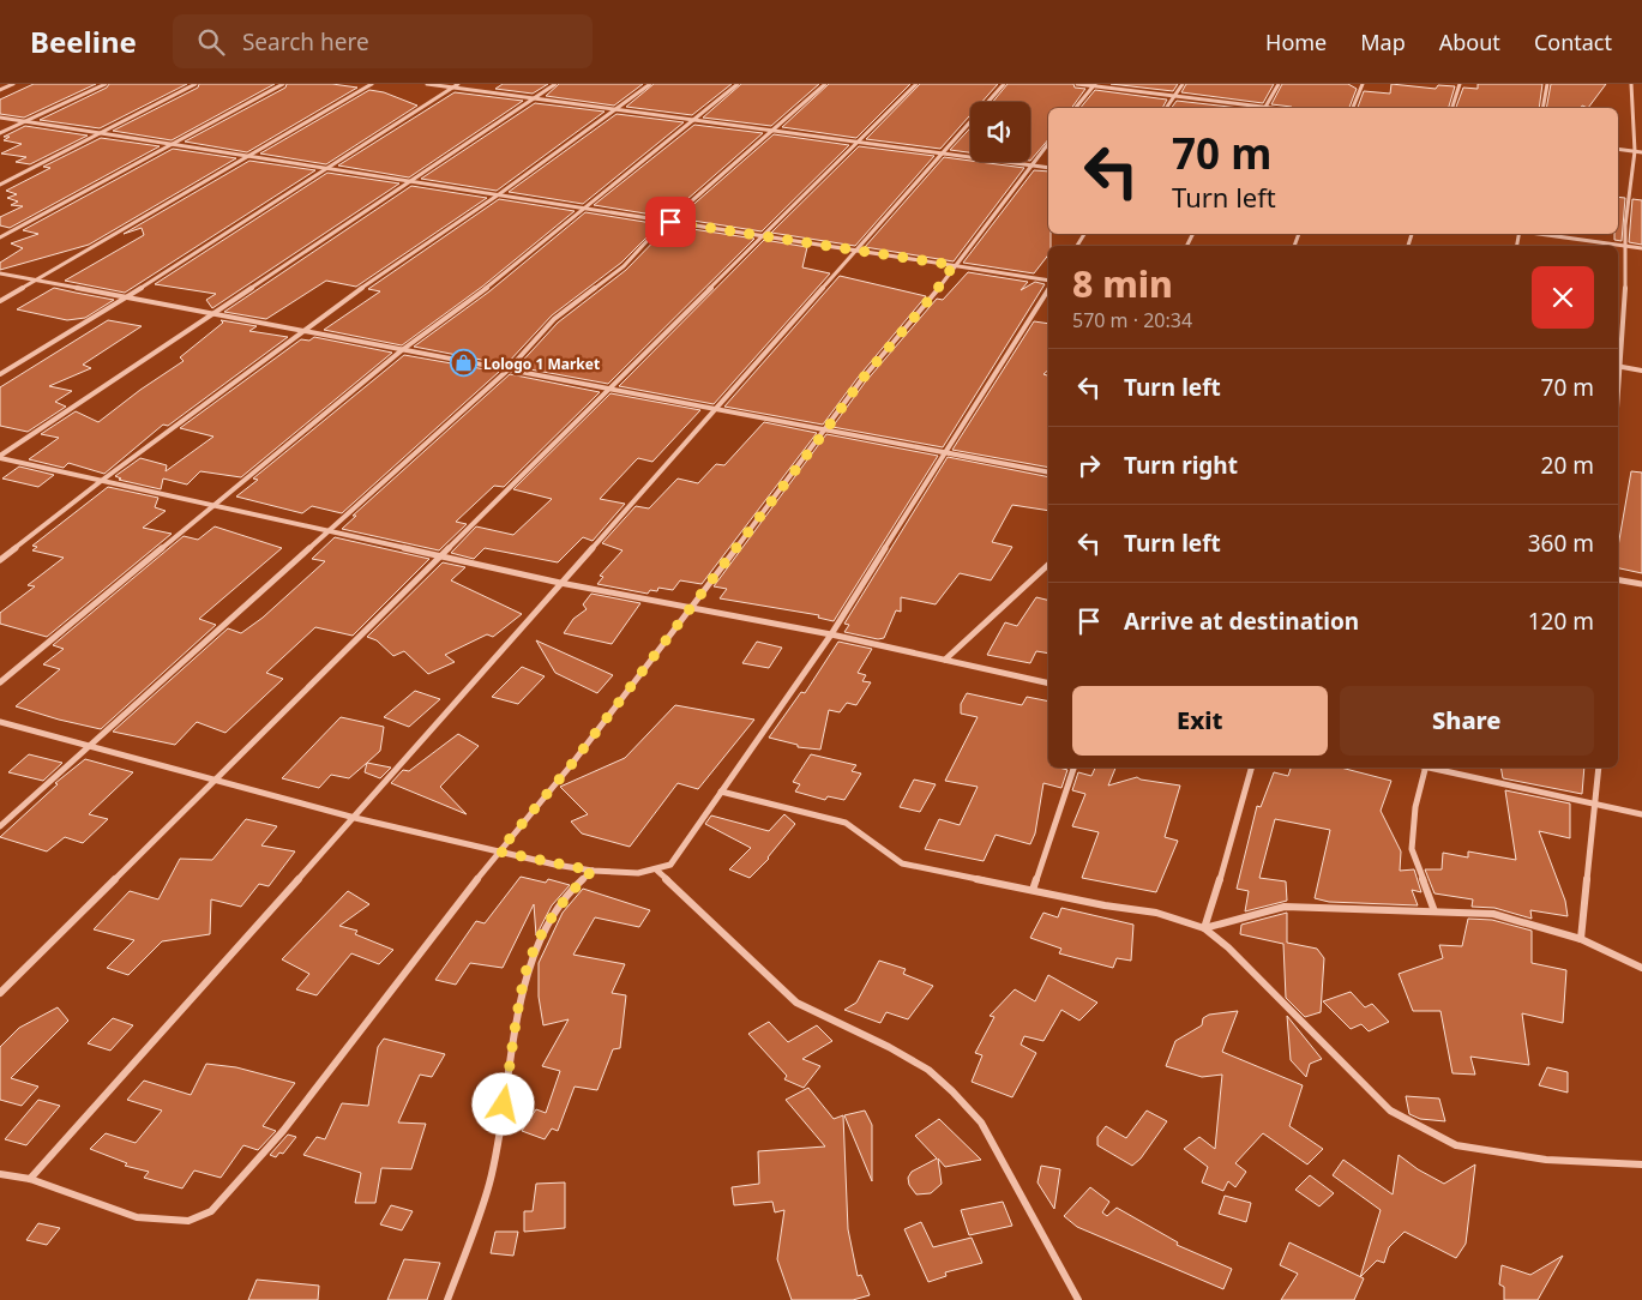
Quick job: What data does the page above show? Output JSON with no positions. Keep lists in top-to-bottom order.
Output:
{
  "places": {
    "shop": ["Lologo 1 Market"]
  },
  "page": {
    "header": "Beeline",
    "search": "Search here",
    "nav": [
      "Home",
      "Map",
      "About",
      "Contact"
    ],
    "turn": ["70 m", "Turn left"],
    "heading": ["8 min", "570 m · 20:34"],
    "list": [
      {
        "name": "Turn left",
        "value": "70 m"
      },
      {
        "name": "Turn right",
        "value": "20 m"
      },
      {
        "name": "Turn left",
        "value": "360 m"
      },
      {
        "name": "Arrive at destination",
        "value": "120 m"
      }
    ],
    "buttons": ["Exit", "Share"]
  }
}
